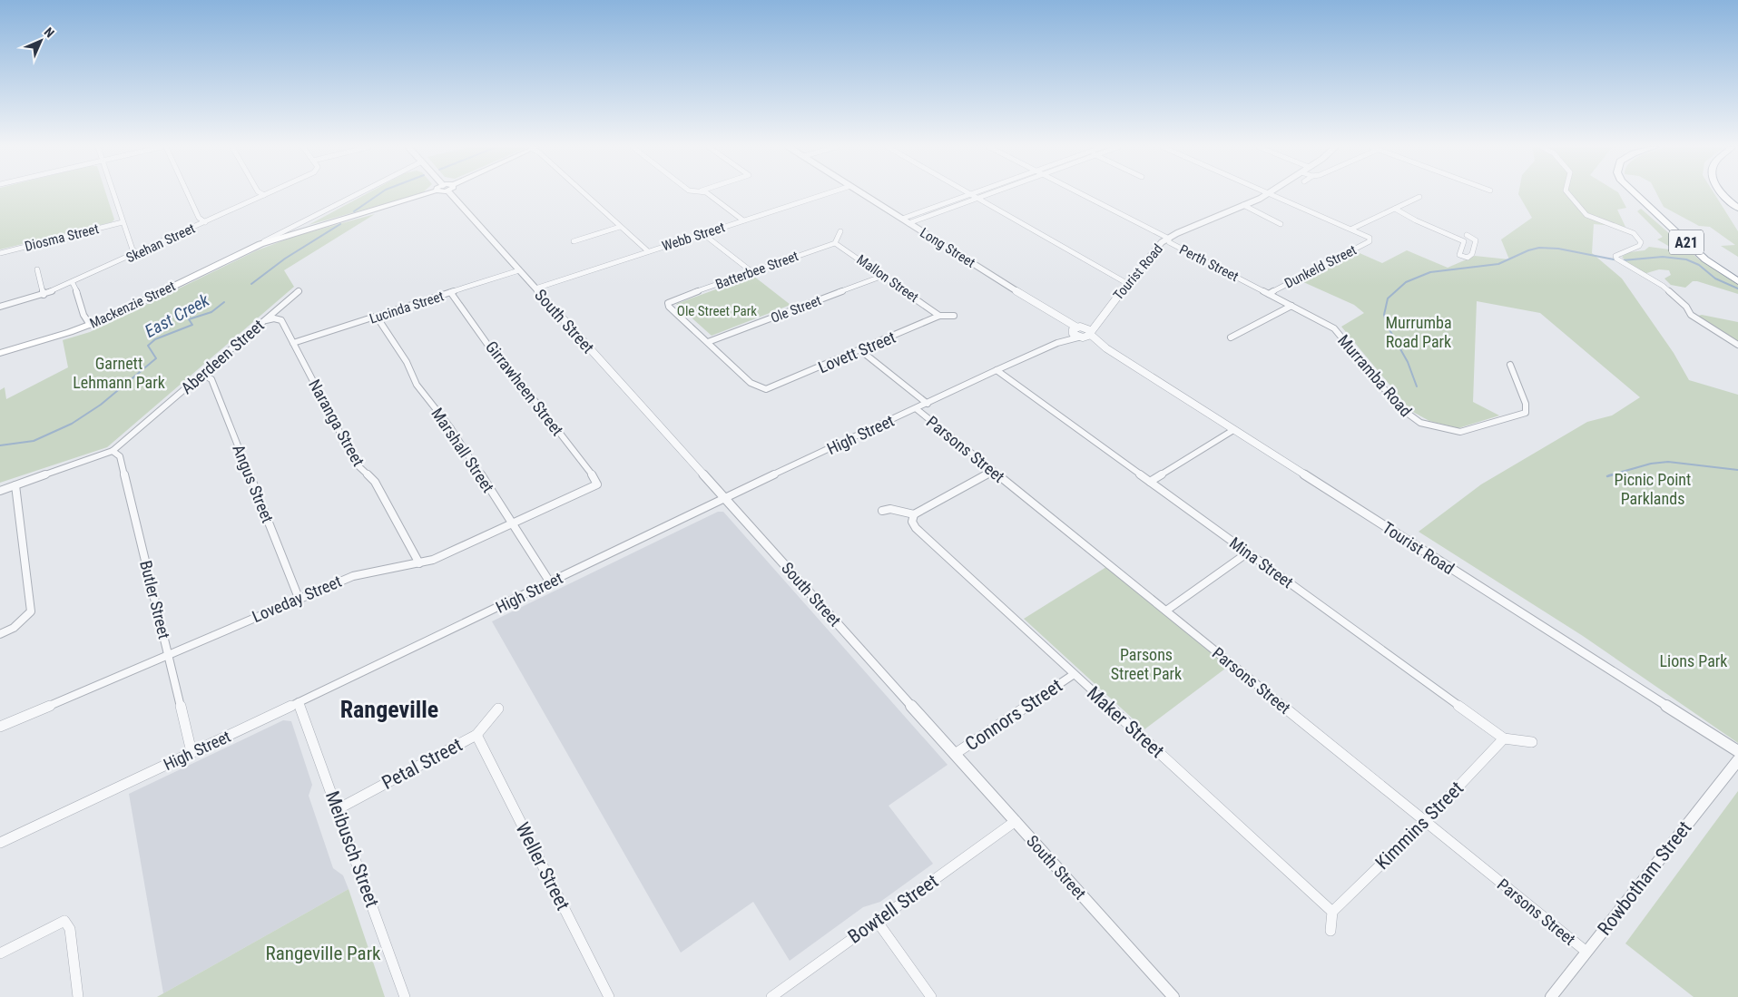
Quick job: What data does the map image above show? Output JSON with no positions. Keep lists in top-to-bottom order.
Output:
{
  "streets": {
    "highway": ["A21"],
    "main road": ["Mackenzie Street"],
    "street": [
      "Webb Street",
      "Diosma Street",
      "Skehan Street",
      "Long Street",
      "Perth Street",
      "Dunkeld Street",
      "Batterbee Street",
      "Tourist Road",
      "Mallon Street",
      "Lucinda Street",
      "Ole Street",
      "South Street",
      "Lovett Street",
      "Aberdeen Street",
      "Murramba Road",
      "Girrawheen Street",
      "Naranga Street",
      "High Street",
      "Parsons Street",
      "Marshall Street",
      "Angus Street",
      "Mina Street",
      "Loveday Street",
      "Butler Street",
      "Connors Street",
      "Maker Street",
      "Petal Street",
      "Kimmins Street",
      "Meibusch Street",
      "Weller Street",
      "Rowbotham Street",
      "Bowtell Street"
    ]
  },
  "crossings": [
    ["Webb Street", "South Street"],
    ["Long Street", "Tourist Road"],
    ["Long Street", "High Street"],
    ["Perth Street", "Dunkeld Street"],
    ["Perth Street", "Tourist Road"],
    ["Perth Street", "Murramba Road"],
    ["Batterbee Street", "Mallon Street"],
    ["Batterbee Street", "Ole Street"],
    ["Batterbee Street", "Lovett Street"],
    ["Tourist Road", "High Street"],
    ["Mallon Street", "Ole Street"],
    ["Mallon Street", "Lovett Street"],
    ["Lucinda Street", "South Street"],
    ["Lucinda Street", "Girrawheen Street"],
    ["Lucinda Street", "Naranga Street"],
    ["Lucinda Street", "Marshall Street"],
    ["Ole Street", "Lovett Street"],
    ["South Street", "High Street"],
    ["South Street", "Connors Street"],
    ["South Street", "Bowtell Street"],
    ["Aberdeen Street", "Naranga Street"],
    ["Aberdeen Street", "Angus Street"],
    ["Aberdeen Street", "Butler Street"],
    ["Girrawheen Street", "Loveday Street"],
    ["Naranga Street", "Loveday Street"],
    ["High Street", "Parsons Street"],
    ["High Street", "Marshall Street"],
    ["High Street", "Mina Street"],
    ["High Street", "Butler Street"],
    ["High Street", "Meibusch Street"],
    ["Parsons Street", "Kimmins Street"],
    ["Parsons Street", "Rowbotham Street"],
    ["Marshall Street", "Loveday Street"],
    ["Angus Street", "Loveday Street"],
    ["Mina Street", "Kimmins Street"],
    ["Loveday Street", "Butler Street"],
    ["Connors Street", "Maker Street"],
    ["Maker Street", "Kimmins Street"],
    ["Petal Street", "Meibusch Street"],
    ["Petal Street", "Weller Street"]
  ],
  "districts": ["Rangeville"],
  "water": ["East Creek"],
  "parks": [
    "Ole Street Park",
    "Murrumba Road Park",
    "Garnett Lehmann Park",
    "Picnic Point Parklands",
    "Parsons Street Park",
    "Lions Park",
    "Rangeville Park"
  ],
  "north": "top right"
}
